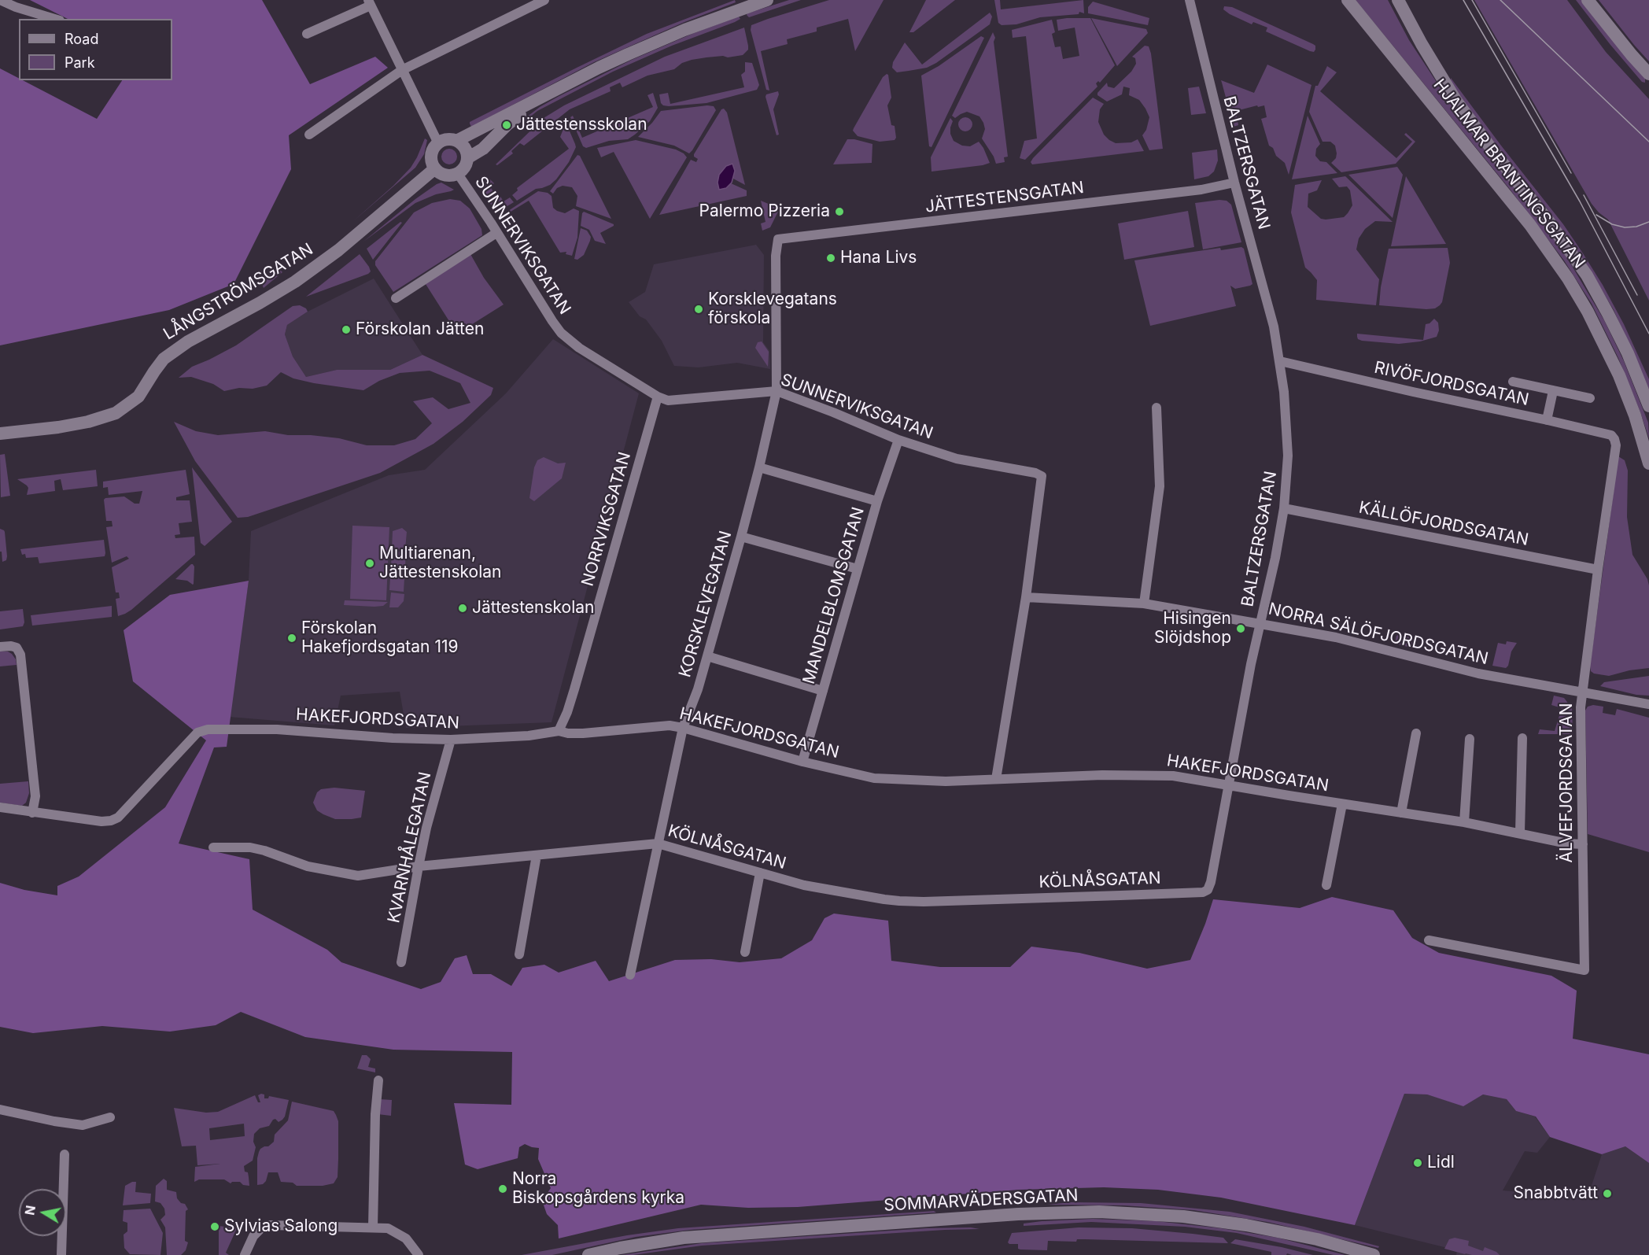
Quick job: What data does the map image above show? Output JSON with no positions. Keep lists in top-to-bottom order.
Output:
{
  "streets": {
    "street": [
      "BALTZERSGATAN",
      "HJALMAR BRANTINGSGATAN",
      "JÄTTESTENSGATAN",
      "SUNNERVIKSGATAN",
      "LÅNGSTRÖMSGATAN",
      "RIVÖFJORDSGATAN",
      "NORRVIKSGATAN",
      "KÄLLÖFJORDSGATAN",
      "MANDELBLOMSGATAN",
      "KORSKLEVEGATAN",
      "NORRA SÄLÖFJORDSGATAN",
      "HAKEFJORDSGATAN",
      "ÄLVEFJORDSGATAN",
      "KVARNHÅLEGATAN",
      "KÖLNÅSGATAN",
      "SOMMARVÄDERSGATAN"
    ]
  },
  "crossings": [
    ["BALTZERSGATAN", "JÄTTESTENSGATAN"],
    ["BALTZERSGATAN", "RIVÖFJORDSGATAN"],
    ["BALTZERSGATAN", "KÄLLÖFJORDSGATAN"],
    ["BALTZERSGATAN", "NORRA SÄLÖFJORDSGATAN"],
    ["BALTZERSGATAN", "HAKEFJORDSGATAN"],
    ["BALTZERSGATAN", "KÖLNÅSGATAN"],
    ["JÄTTESTENSGATAN", "KORSKLEVEGATAN"],
    ["SUNNERVIKSGATAN", "LÅNGSTRÖMSGATAN"],
    ["SUNNERVIKSGATAN", "NORRVIKSGATAN"],
    ["SUNNERVIKSGATAN", "MANDELBLOMSGATAN"],
    ["SUNNERVIKSGATAN", "KORSKLEVEGATAN"],
    ["SUNNERVIKSGATAN", "NORRA SÄLÖFJORDSGATAN"],
    ["SUNNERVIKSGATAN", "HAKEFJORDSGATAN"],
    ["RIVÖFJORDSGATAN", "ÄLVEFJORDSGATAN"],
    ["NORRVIKSGATAN", "HAKEFJORDSGATAN"],
    ["KÄLLÖFJORDSGATAN", "ÄLVEFJORDSGATAN"],
    ["MANDELBLOMSGATAN", "HAKEFJORDSGATAN"],
    ["KORSKLEVEGATAN", "HAKEFJORDSGATAN"],
    ["KORSKLEVEGATAN", "KÖLNÅSGATAN"],
    ["NORRA SÄLÖFJORDSGATAN", "ÄLVEFJORDSGATAN"],
    ["HAKEFJORDSGATAN", "ÄLVEFJORDSGATAN"],
    ["HAKEFJORDSGATAN", "KVARNHÅLEGATAN"],
    ["KVARNHÅLEGATAN", "KÖLNÅSGATAN"]
  ],
  "places": [
    "Jättestensskolan",
    "Palermo Pizzeria",
    "Hana Livs",
    "Korsklevegatans förskola",
    "Förskolan Jätten",
    "Multiarenan, Jättestenskolan",
    "Jättestenskolan",
    "Hisingen Slöjdshop",
    "Förskolan Hakefjordsgatan 119",
    "Lidl",
    "Norra Biskopsgårdens kyrka",
    "Snabbtvätt",
    "Sylvias Salong"
  ],
  "legend": ["Road", "Park"],
  "north": "left"
}
